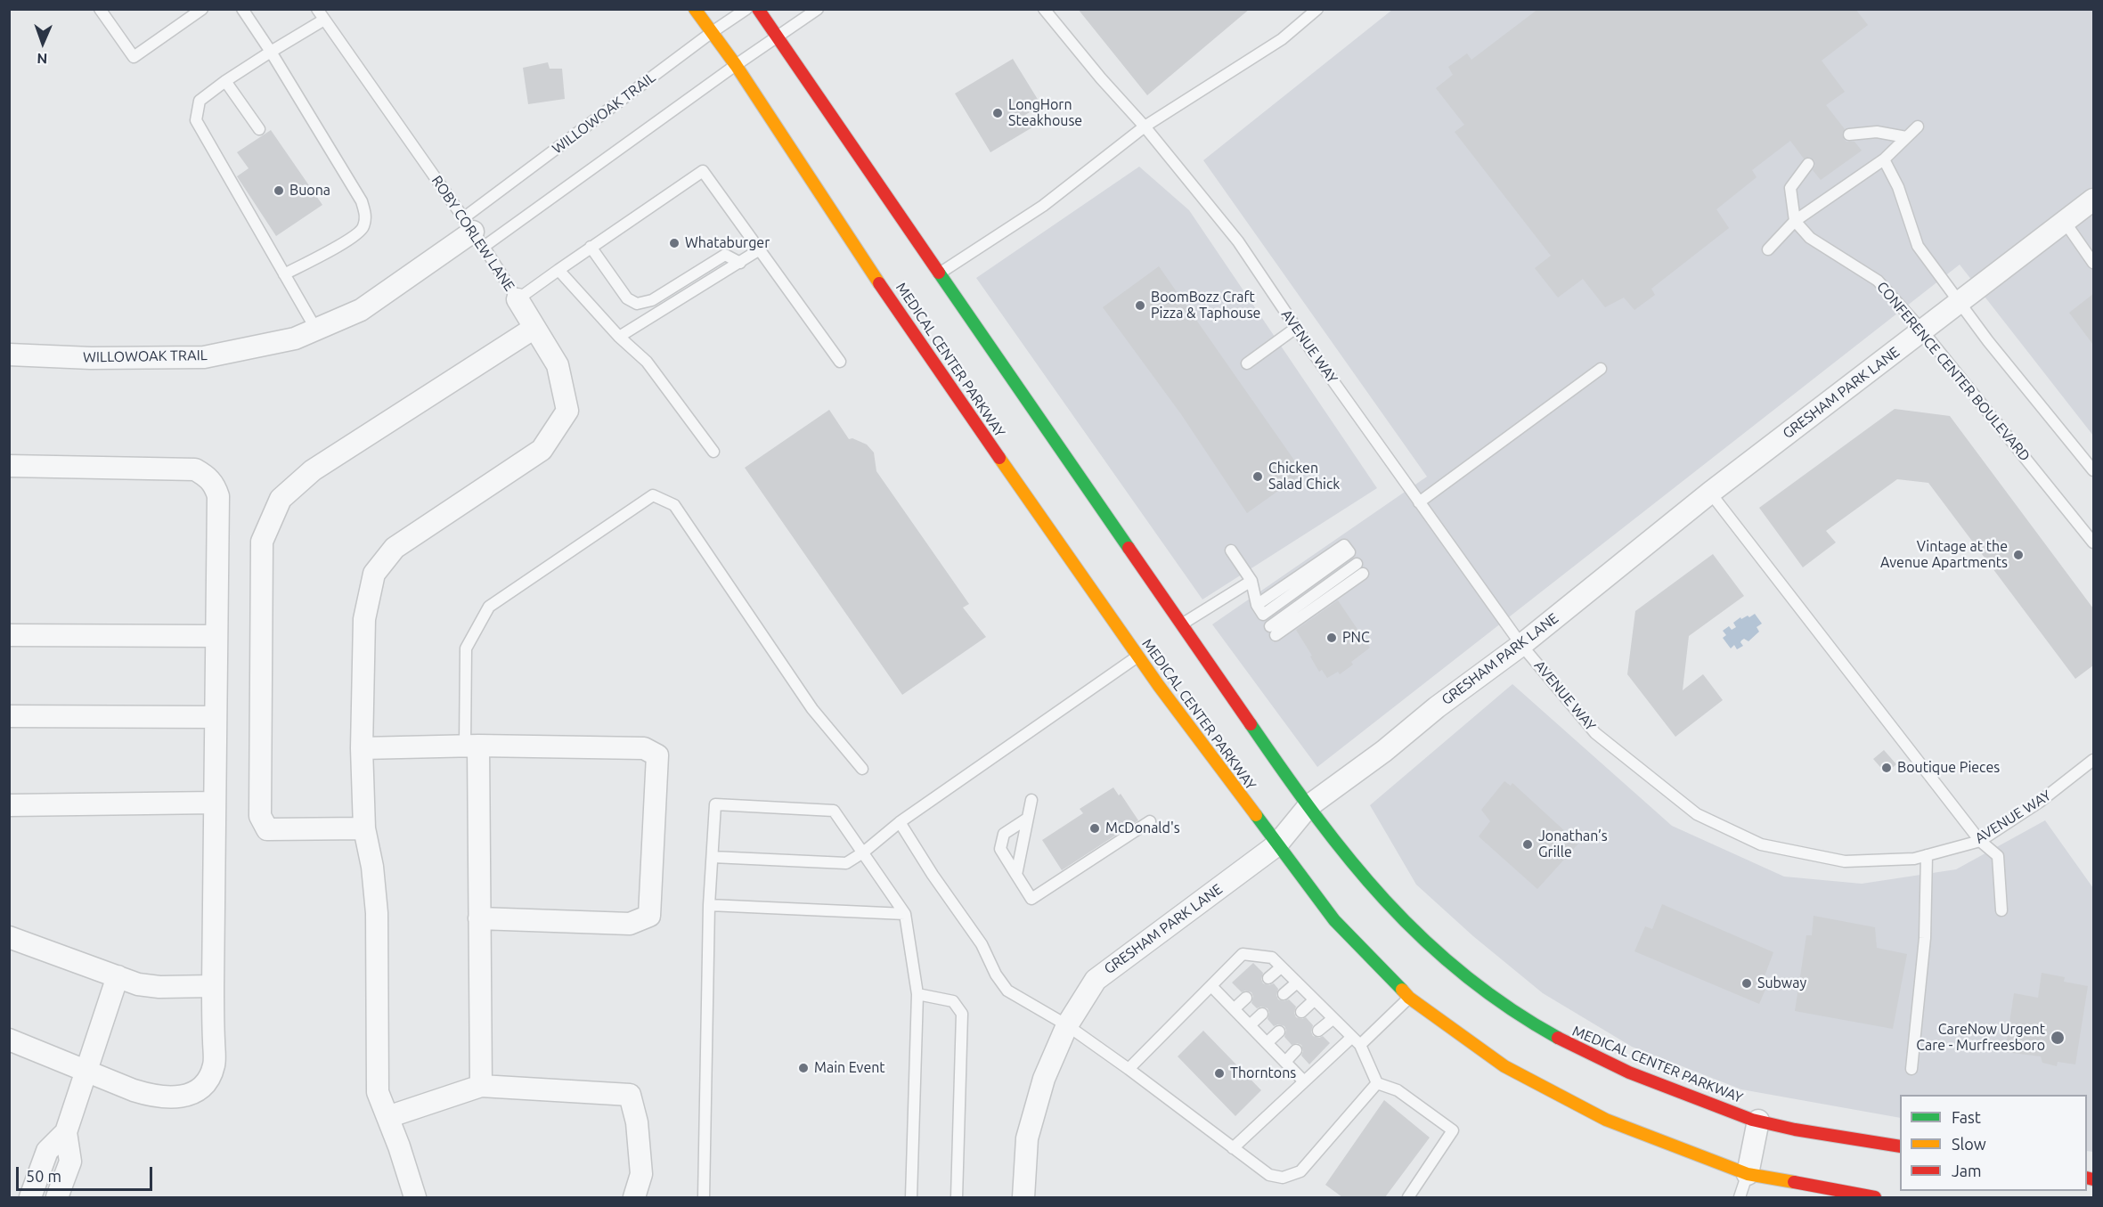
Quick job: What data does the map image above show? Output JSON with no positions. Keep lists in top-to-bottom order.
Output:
{
  "streets": {
    "main road": ["MEDICAL CENTER PARKWAY"],
    "street": ["WILLOWOAK TRAIL", "GRESHAM PARK LANE"],
    "lane": ["ROBY CORLEW LANE", "AVENUE WAY", "CONFERENCE CENTER BOULEVARD"]
  },
  "crossings": [
    ["WILLOWOAK TRAIL", "ROBY CORLEW LANE"],
    ["WILLOWOAK TRAIL", "MEDICAL CENTER PARKWAY"],
    ["AVENUE WAY", "GRESHAM PARK LANE"],
    ["MEDICAL CENTER PARKWAY", "GRESHAM PARK LANE"],
    ["CONFERENCE CENTER BOULEVARD", "GRESHAM PARK LANE"]
  ],
  "places": [
    "LongHorn Steakhouse",
    "Buona",
    "Whataburger",
    "BoomBozz Craft Pizza & Taphouse",
    "Chicken Salad Chick",
    "Vintage at the Avenue Apartments",
    "PNC",
    "Boutique Pieces",
    "McDonald's",
    "Jonathan’s Grille",
    "Subway",
    "CareNow Urgent Care - Murfreesboro",
    "Main Event",
    "Thorntons"
  ],
  "legend": ["Fast", "Slow", "Jam"],
  "scale_bar": "50 m",
  "north": "bottom"
}
